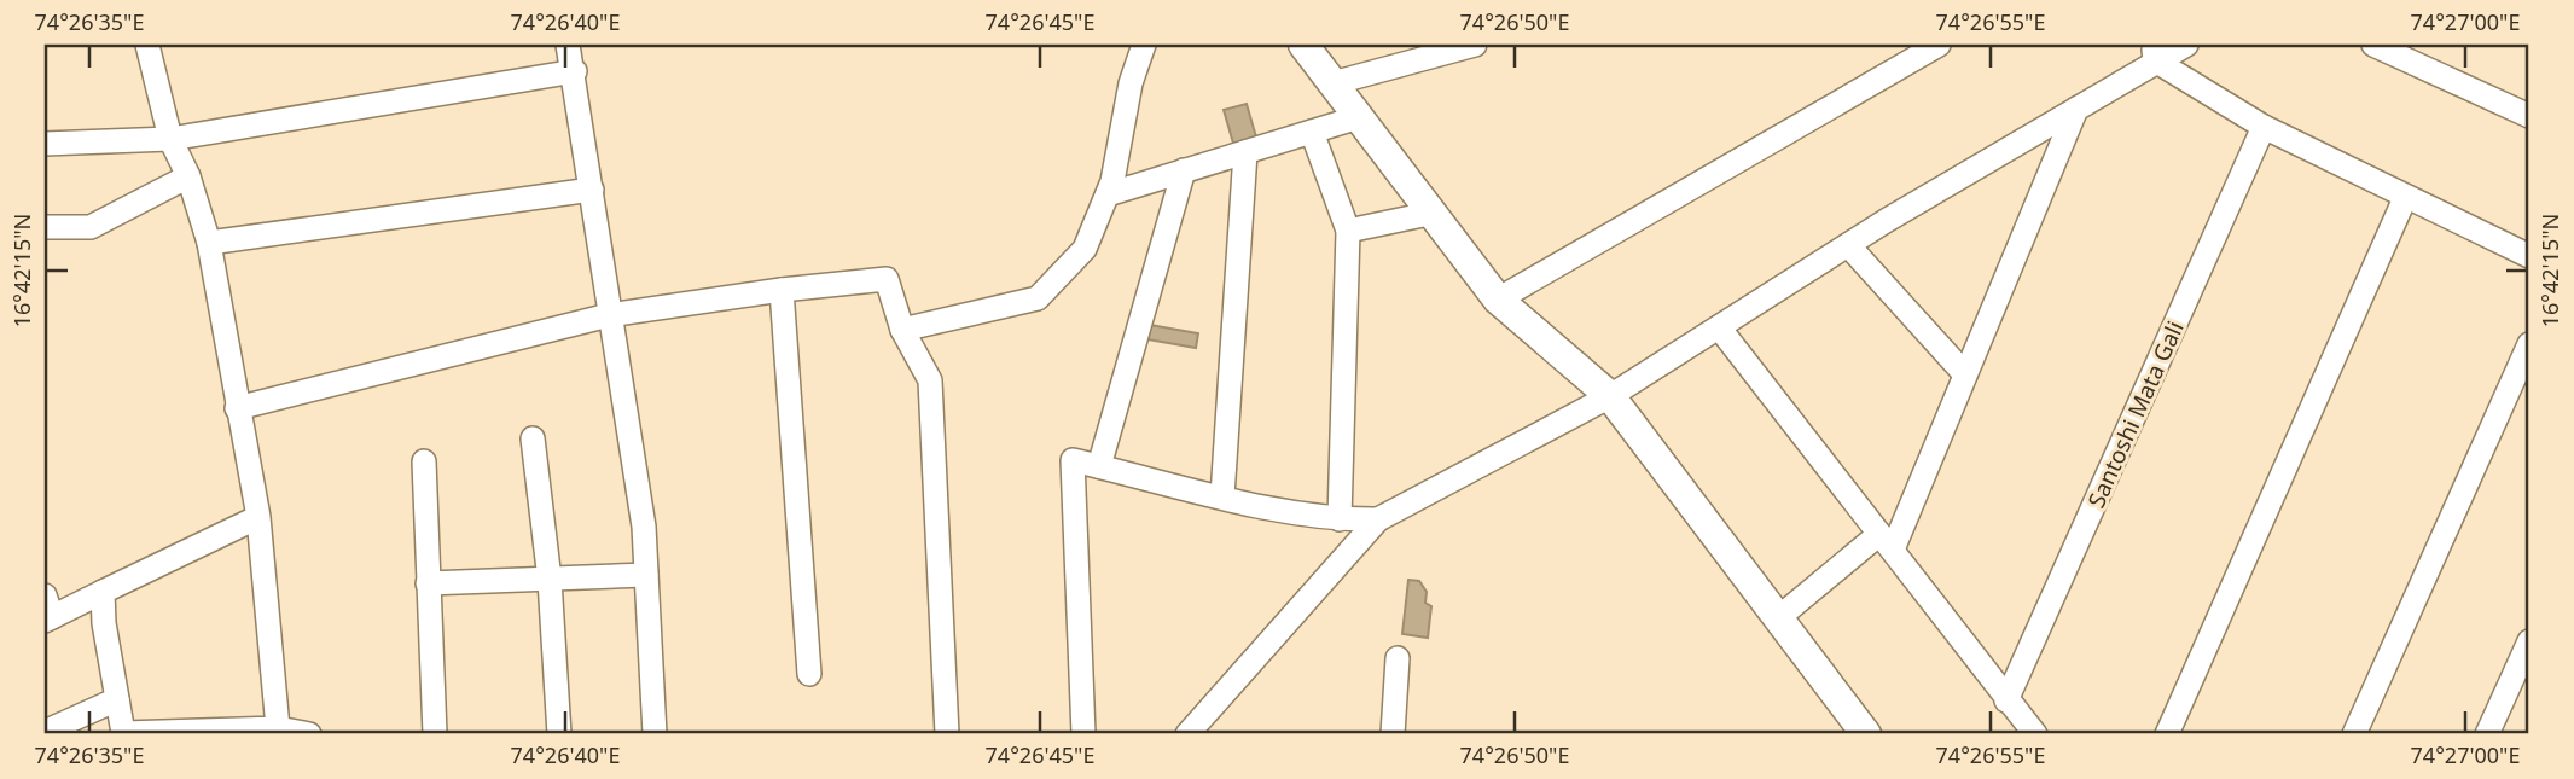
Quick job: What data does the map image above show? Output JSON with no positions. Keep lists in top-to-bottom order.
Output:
{
  "streets": {
    "street": ["Santoshi Mata Gali"]
  },
  "coordinates": [
    "74°26'35\"E",
    "74°26'40\"E",
    "74°26'45\"E",
    "74°26'50\"E",
    "74°26'55\"E",
    "74°27'00\"E",
    "16°42'15\"N"
  ]
}
